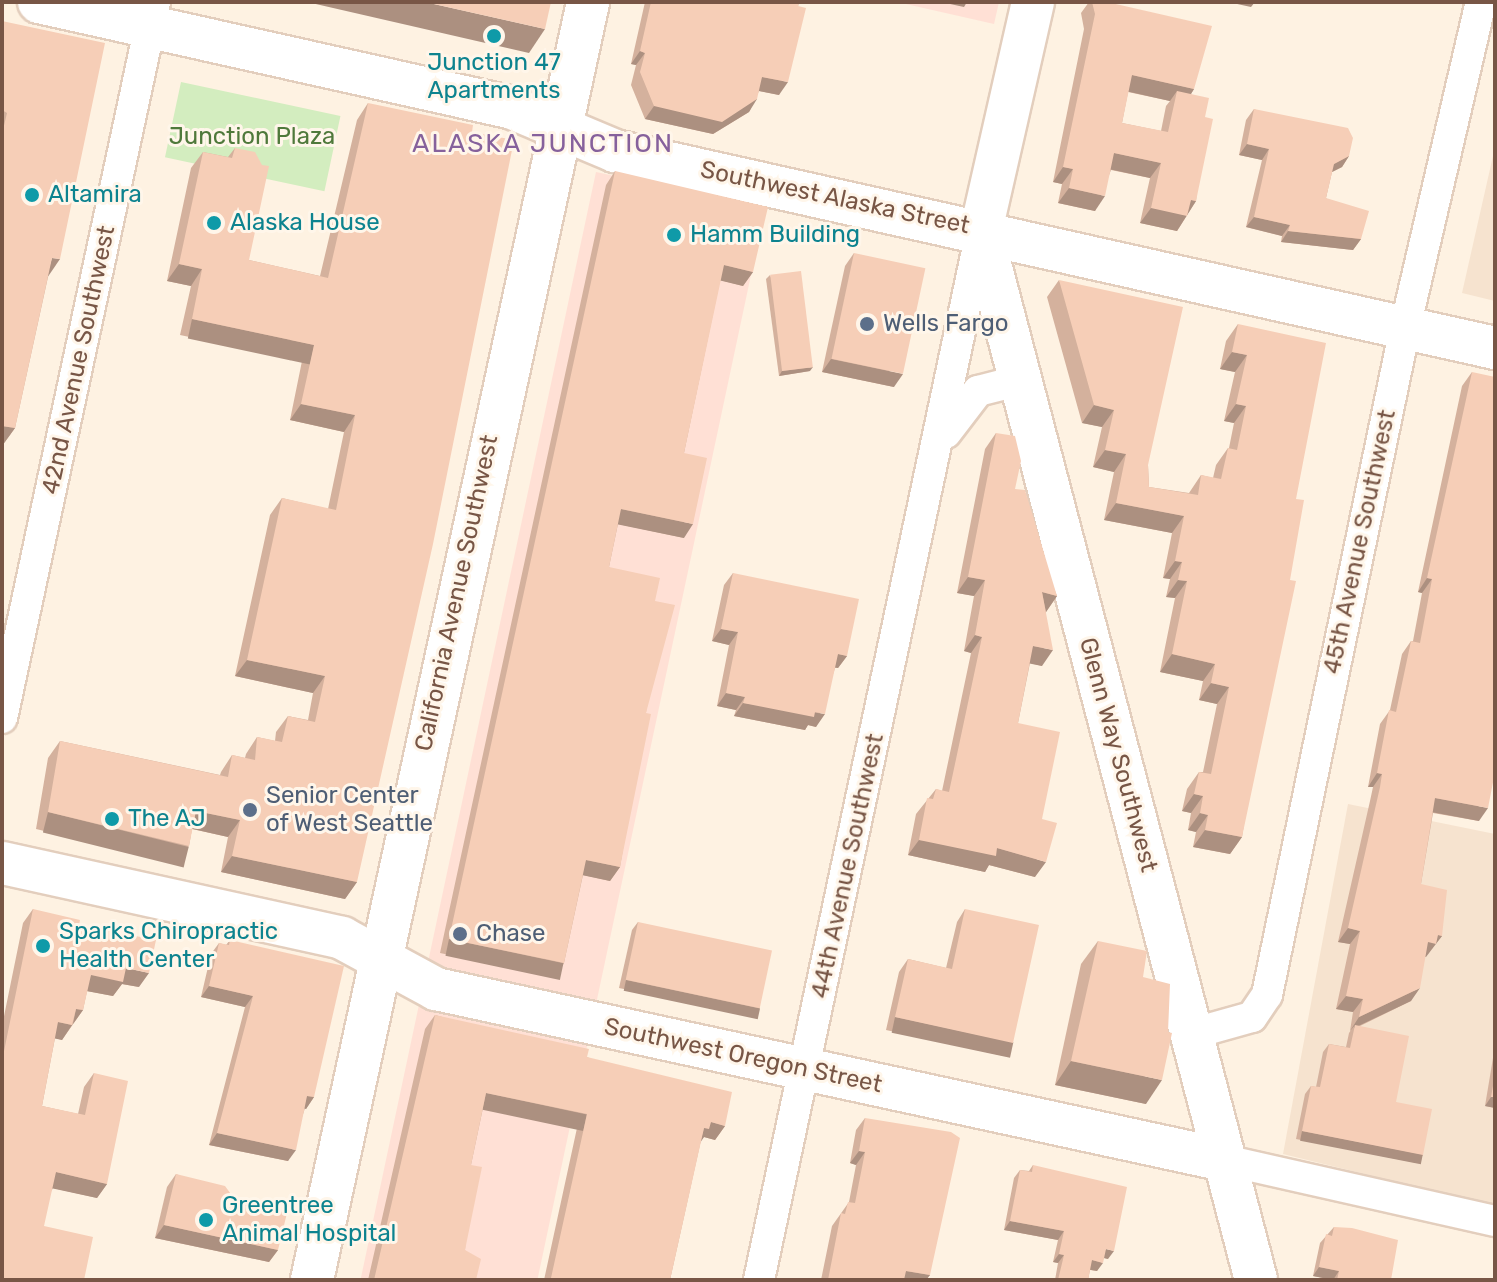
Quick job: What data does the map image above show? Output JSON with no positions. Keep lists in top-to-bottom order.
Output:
{
  "streets": {
    "street": [
      "Southwest Alaska Street",
      "42nd Avenue Southwest",
      "45th Avenue Southwest",
      "California Avenue Southwest",
      "Glenn Way Southwest",
      "44th Avenue Southwest",
      "Southwest Oregon Street"
    ]
  },
  "crossings": [
    ["Southwest Alaska Street", "42nd Avenue Southwest"],
    ["Southwest Alaska Street", "45th Avenue Southwest"],
    ["Southwest Alaska Street", "California Avenue Southwest"],
    ["Southwest Alaska Street", "Glenn Way Southwest"],
    ["Southwest Alaska Street", "44th Avenue Southwest"],
    ["45th Avenue Southwest", "Glenn Way Southwest"],
    ["California Avenue Southwest", "Southwest Oregon Street"],
    ["Glenn Way Southwest", "44th Avenue Southwest"],
    ["Glenn Way Southwest", "Southwest Oregon Street"],
    ["44th Avenue Southwest", "Southwest Oregon Street"]
  ],
  "districts": ["ALASKA JUNCTION"],
  "parks": ["Junction Plaza"],
  "places": [
    "Junction 47 Apartments",
    "Altamira",
    "Alaska House",
    "Hamm Building",
    "Wells Fargo",
    "Senior Center of West Seattle",
    "The AJ",
    "Chase",
    "Sparks Chiropractic Health Center",
    "Greentree Animal Hospital"
  ]
}
